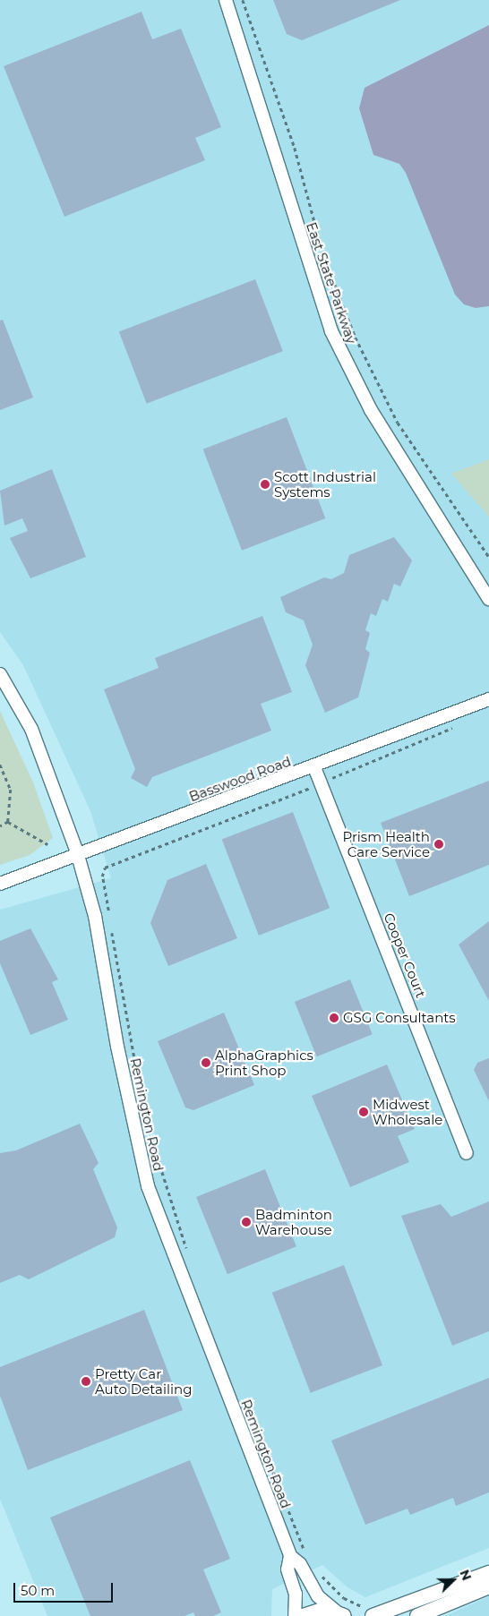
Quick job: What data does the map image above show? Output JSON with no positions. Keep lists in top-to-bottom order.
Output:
{
  "streets": {
    "street": [
      "East State Parkway",
      "Basswood Road",
      "Cooper Court",
      "Remington Road"
    ]
  },
  "crossings": [
    ["Basswood Road", "Cooper Court"],
    ["Basswood Road", "Remington Road"]
  ],
  "places": [
    "Scott Industrial Systems",
    "Prism Health Care Service",
    "GSG Consultants",
    "AlphaGraphics Print Shop",
    "Midwest Wholesale",
    "Badminton Warehouse",
    "Pretty Car Auto Detailing"
  ],
  "scale_bar": "50 m",
  "north": "right"
}
